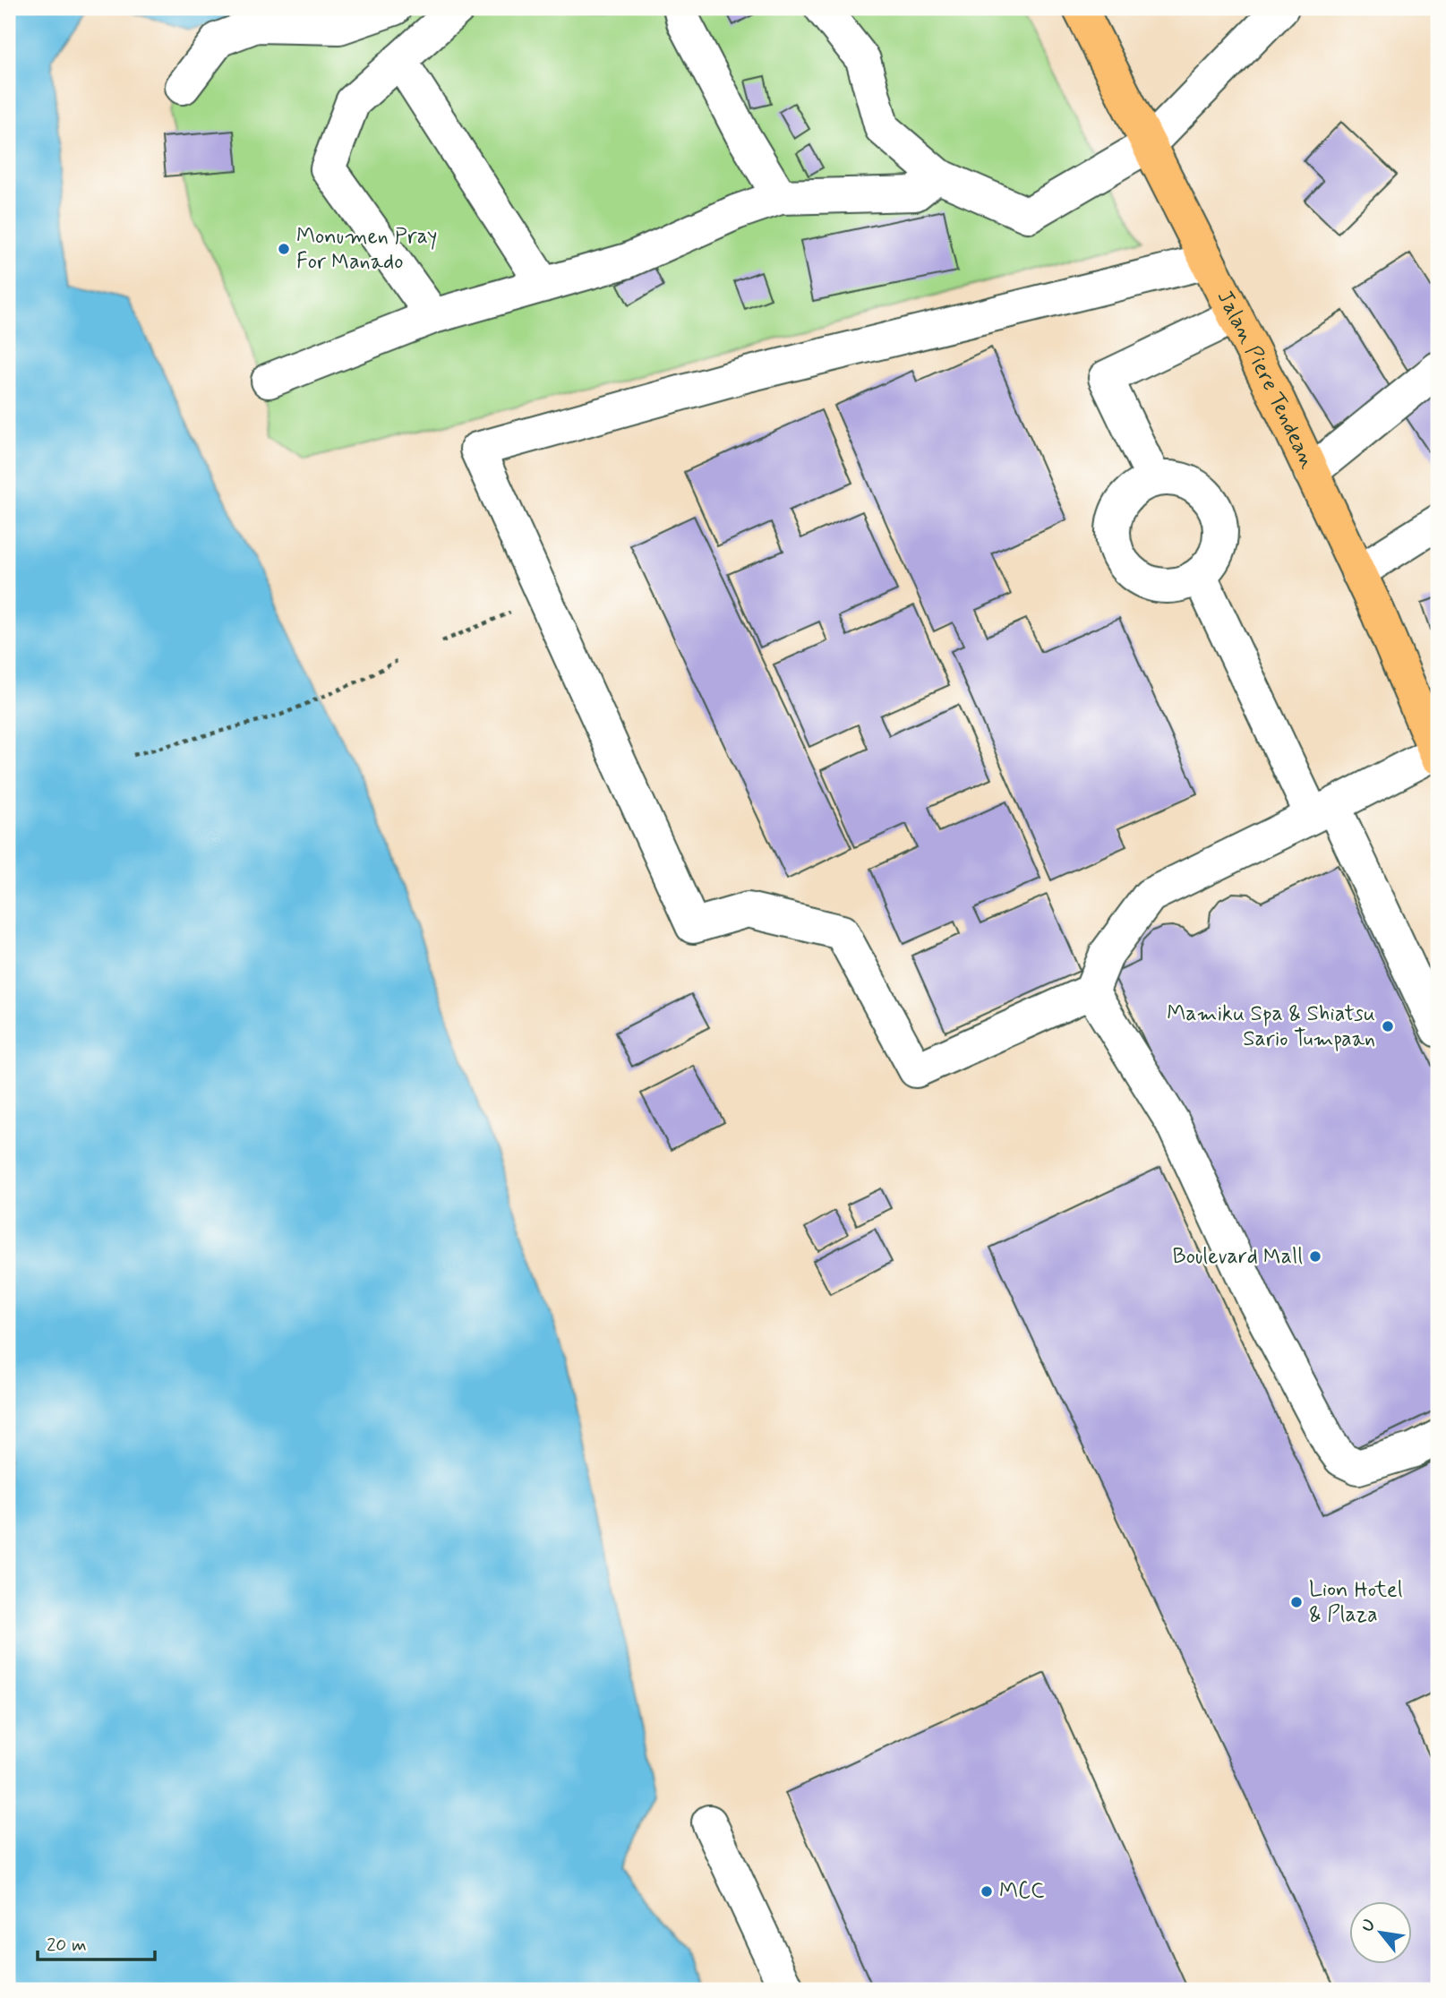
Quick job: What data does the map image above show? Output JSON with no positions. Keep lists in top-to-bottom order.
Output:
{
  "streets": {
    "highway": ["Jalan Piere Tendean"]
  },
  "places": [
    "Monumen Pray For Manado",
    "Mamiku Spa & Shiatsu Sario Tumpaan",
    "Boulevard Mall",
    "Lion Hotel & Plaza",
    "MCC"
  ],
  "scale_bar": "20 m",
  "north": "top left"
}
